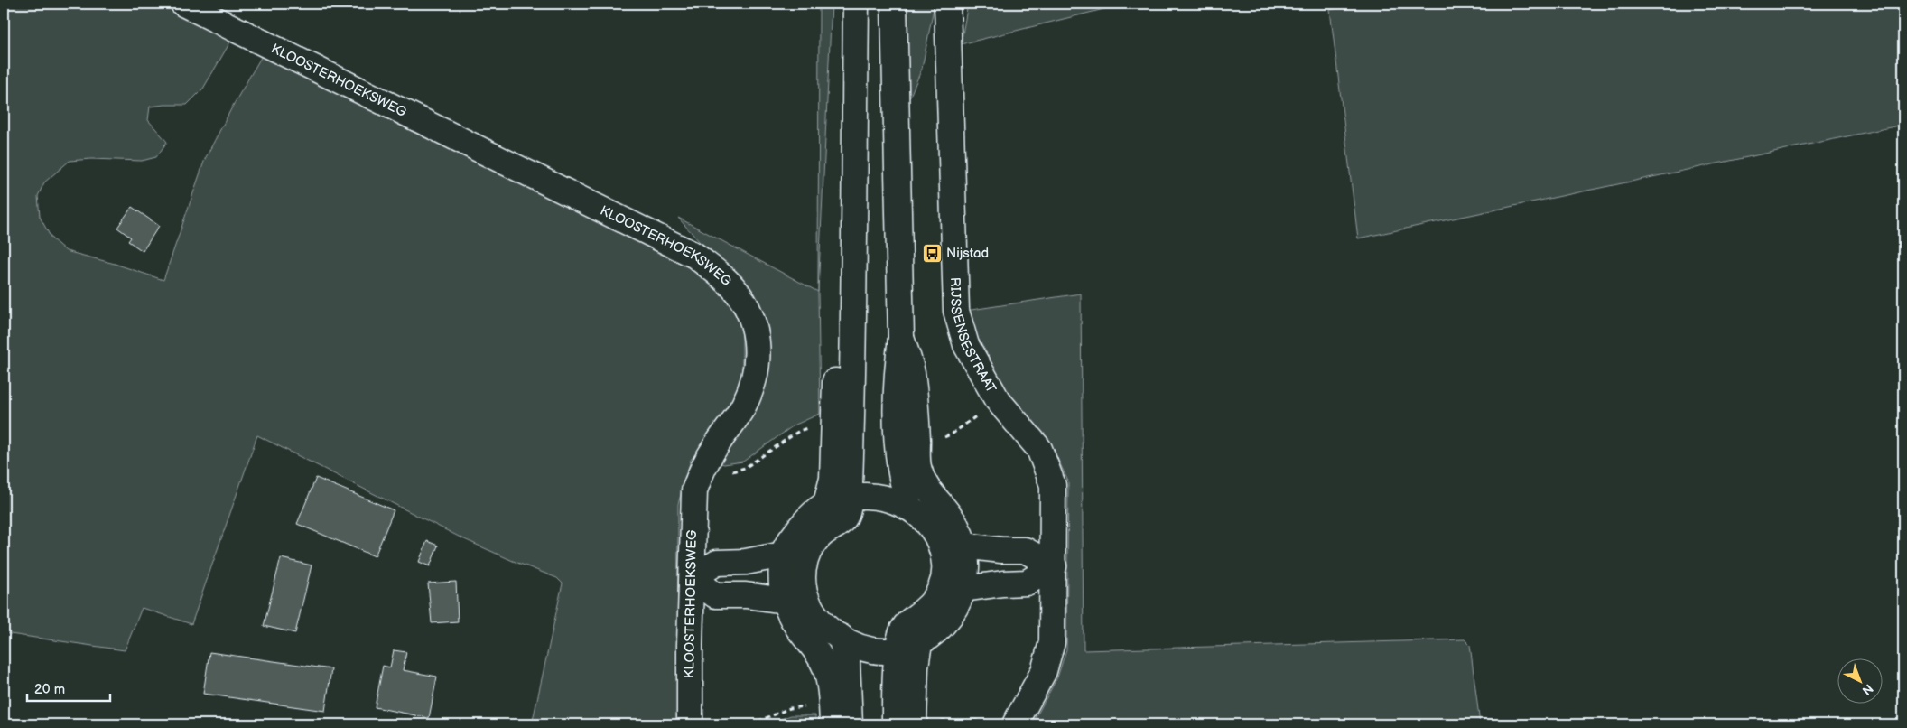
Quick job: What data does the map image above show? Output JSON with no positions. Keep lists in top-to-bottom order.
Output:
{
  "streets": {
    "main road": ["KLOOSTERHOEKSWEG", "RIJSSENSESTRAAT"]
  },
  "places": {
    "bus stop": ["Nijstad"]
  },
  "scale_bar": "20 m",
  "north": "bottom right"
}
